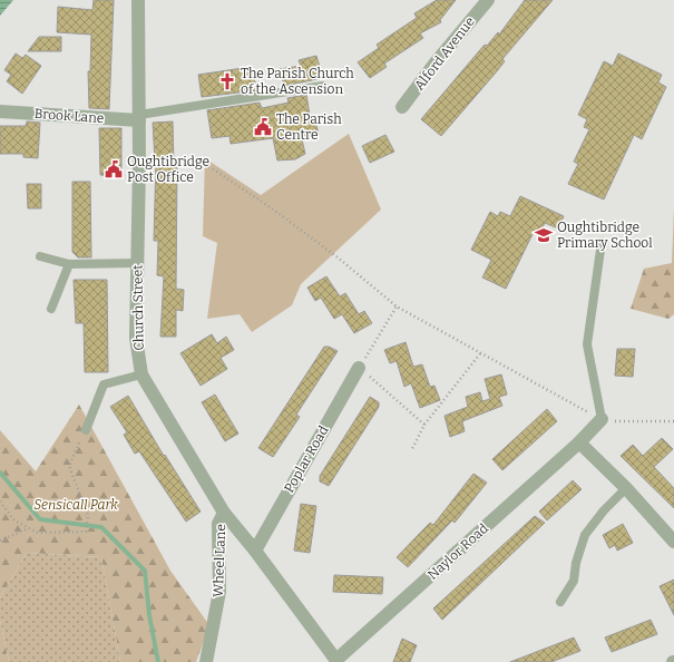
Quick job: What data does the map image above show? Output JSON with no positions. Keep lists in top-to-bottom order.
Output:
{
  "streets": {
    "street": [
      "Alford Avenue",
      "Brook Lane",
      "Church Street",
      "Poplar Road",
      "Naylor Road",
      "Wheel Lane"
    ]
  },
  "crossings": [
    ["Brook Lane", "Church Street"],
    ["Church Street", "Poplar Road"],
    ["Church Street", "Naylor Road"],
    ["Church Street", "Wheel Lane"]
  ],
  "parks": ["Sensicall Park"],
  "places": {
    "church": ["The Parish Church of the Ascension"],
    "public building": ["The Parish Centre", "Oughtibridge Post Office"],
    "school or university": ["Oughtibridge Primary School"]
  }
}
